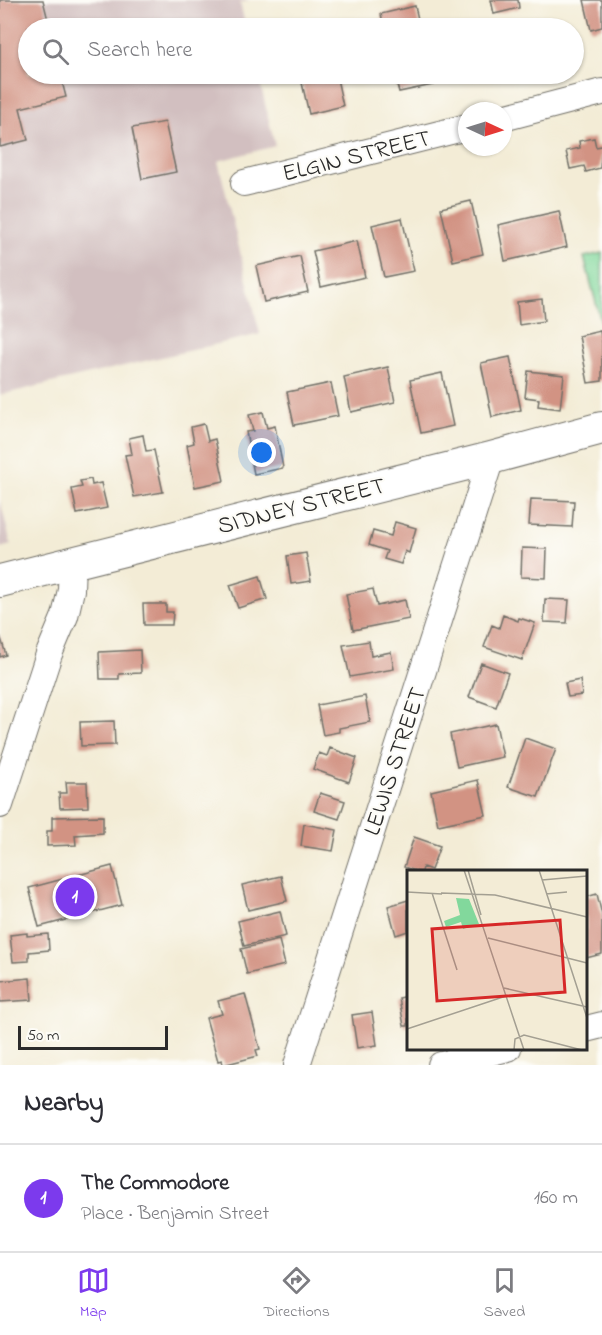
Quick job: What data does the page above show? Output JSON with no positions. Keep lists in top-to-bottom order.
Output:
{
  "streets": {
    "main road": ["SIDNEY STREET"],
    "street": ["ELGIN STREET", "LEWIS STREET"]
  },
  "crossings": [
    ["SIDNEY STREET", "LEWIS STREET"]
  ],
  "scale_bar": "50 m",
  "north": "right",
  "page": {
    "search": "Search here",
    "pins": "1",
    "scale": "50 m",
    "heading": "Nearby",
    "list": [
      {
        "mark": "1",
        "name": "The Commodore",
        "note": "Place · Benjamin Street",
        "value": "160 m"
      }
    ],
    "nav": ["Map", "Directions", "Saved"]
  }
}
